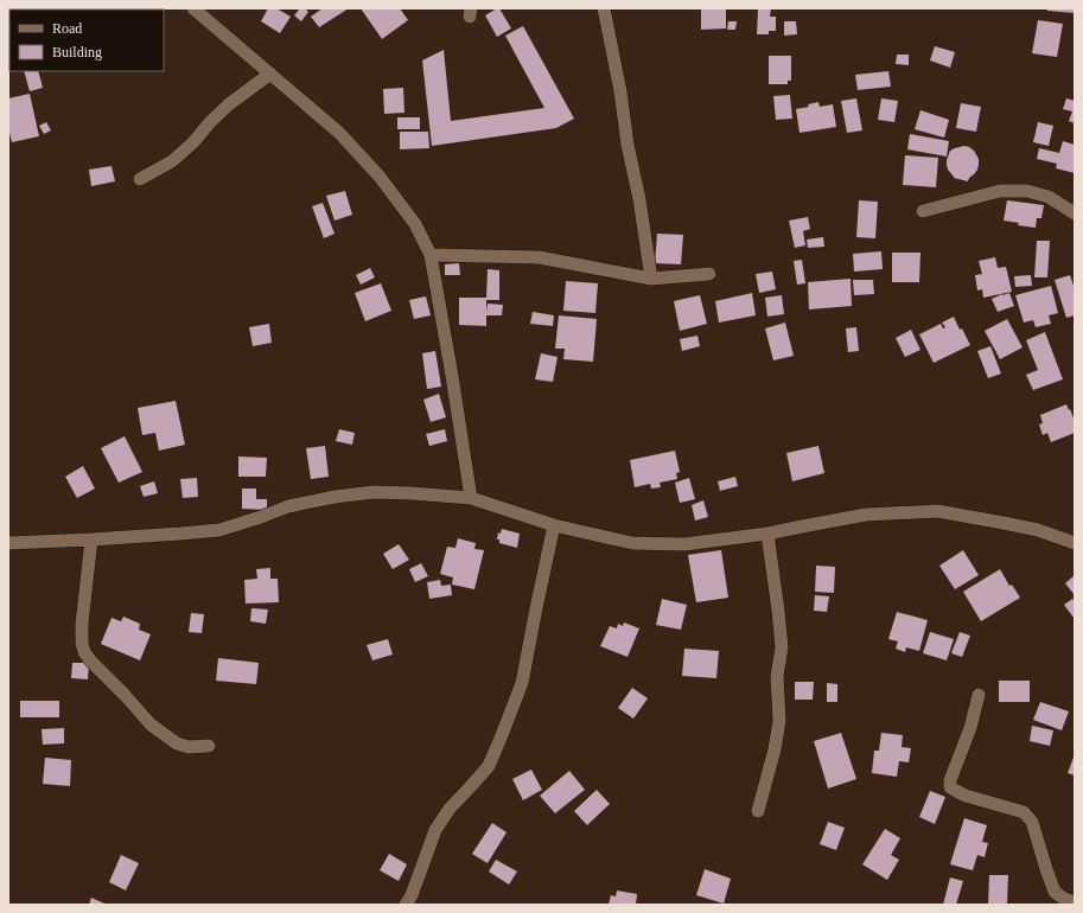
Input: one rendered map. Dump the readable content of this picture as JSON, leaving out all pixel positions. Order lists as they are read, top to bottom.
{
  "legend": ["Road", "Building"]
}
